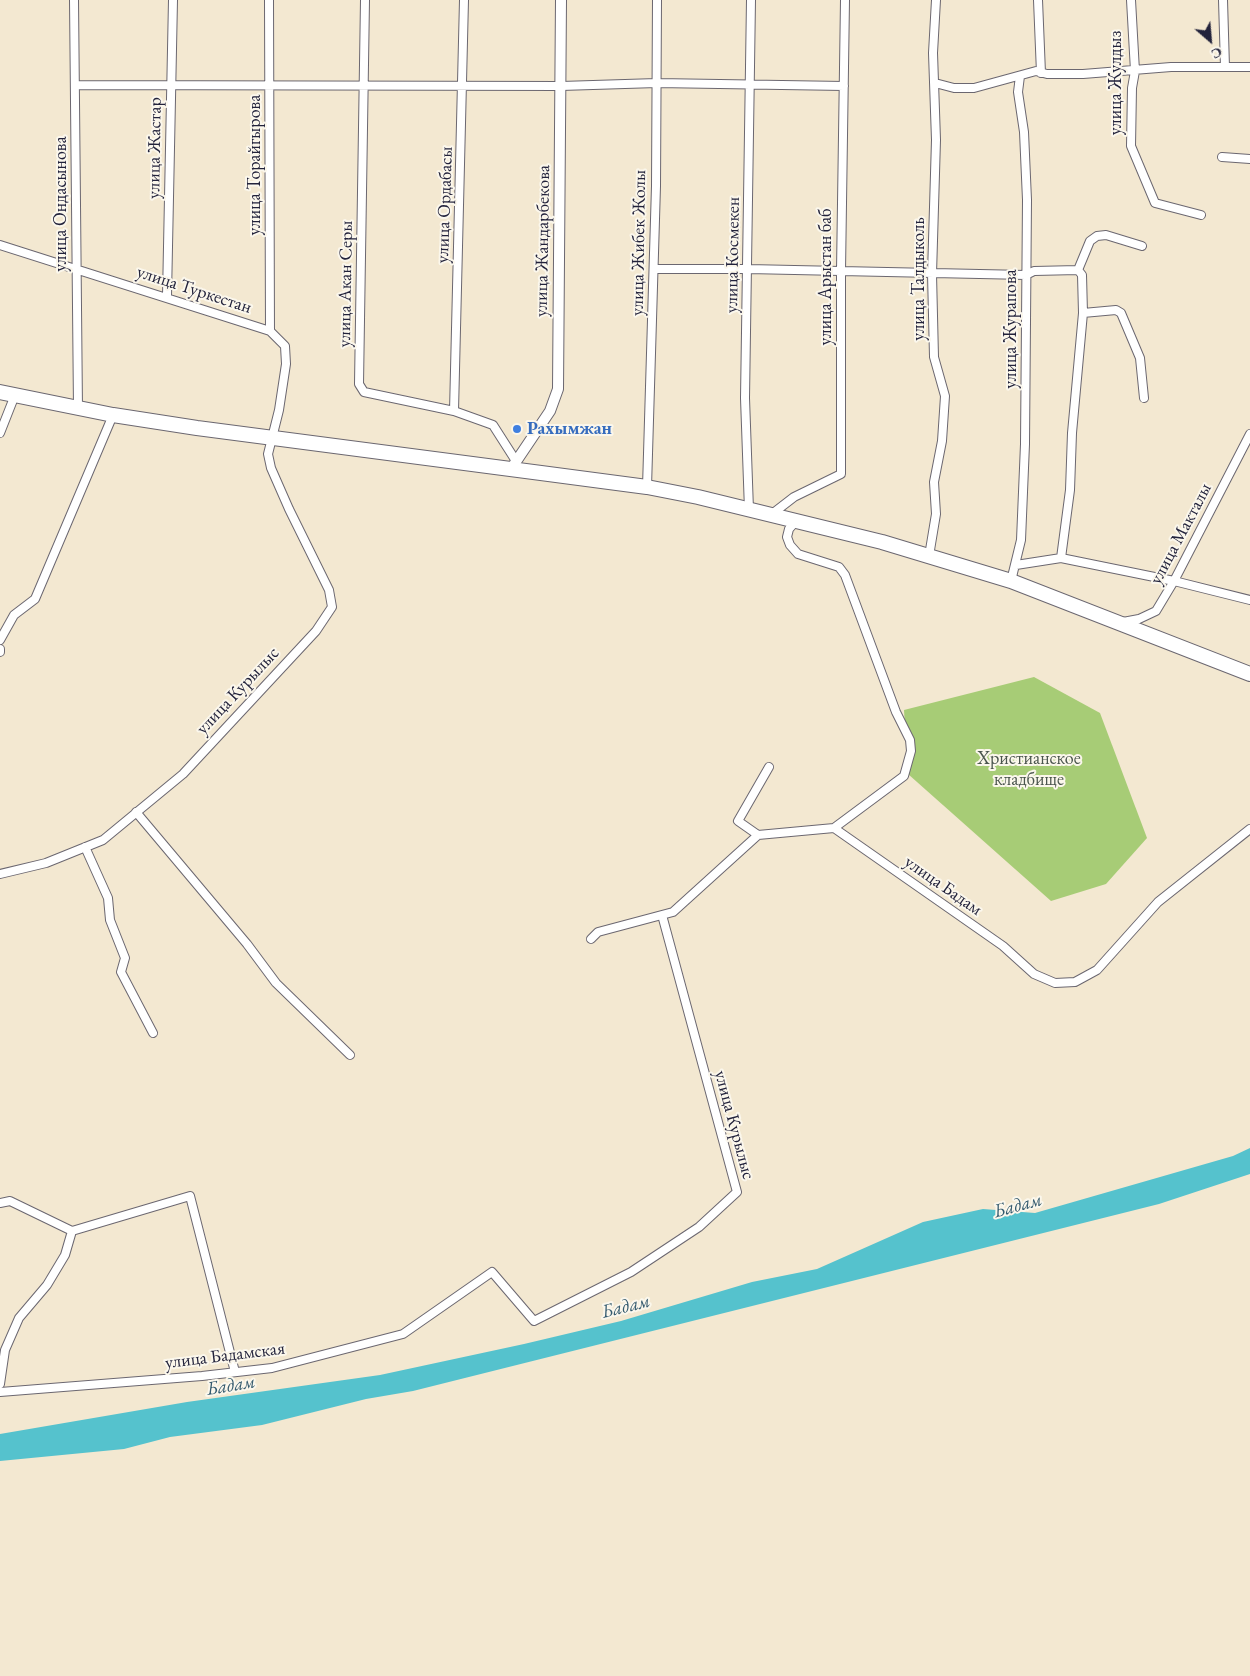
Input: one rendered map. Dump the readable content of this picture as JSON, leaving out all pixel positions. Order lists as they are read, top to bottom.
{
  "streets": {
    "street": [
      "улица Жулдыз",
      "улица Жастар",
      "улица Торайгырова",
      "улица Ондасынова",
      "улица Ордабасы",
      "улица Жандарбекова",
      "улица Жибек Жолы",
      "улица Космекен",
      "улица Арыстан баб",
      "улица Талдыколь",
      "улица Акан Серы",
      "улица Туркестан",
      "улица Журапова",
      "улица Макталы",
      "улица Курылыс",
      "улица Бадам",
      "улица Бадамская"
    ]
  },
  "crossings": [
    ["улица Жастар", "улица Туркестан"],
    ["улица Торайгырова", "улица Туркестан"],
    ["улица Ондасынова", "улица Туркестан"],
    ["улица Ордабасы", "улица Акан Серы"],
    ["улица Жандарбекова", "улица Акан Серы"],
    ["улица Туркестан", "улица Курылыс"],
    ["улица Курылыс", "улица Бадамская"]
  ],
  "water": ["Бадам"],
  "parks": ["Христианское кладбище"],
  "places": ["Рахымжан"],
  "north": "bottom right"
}
